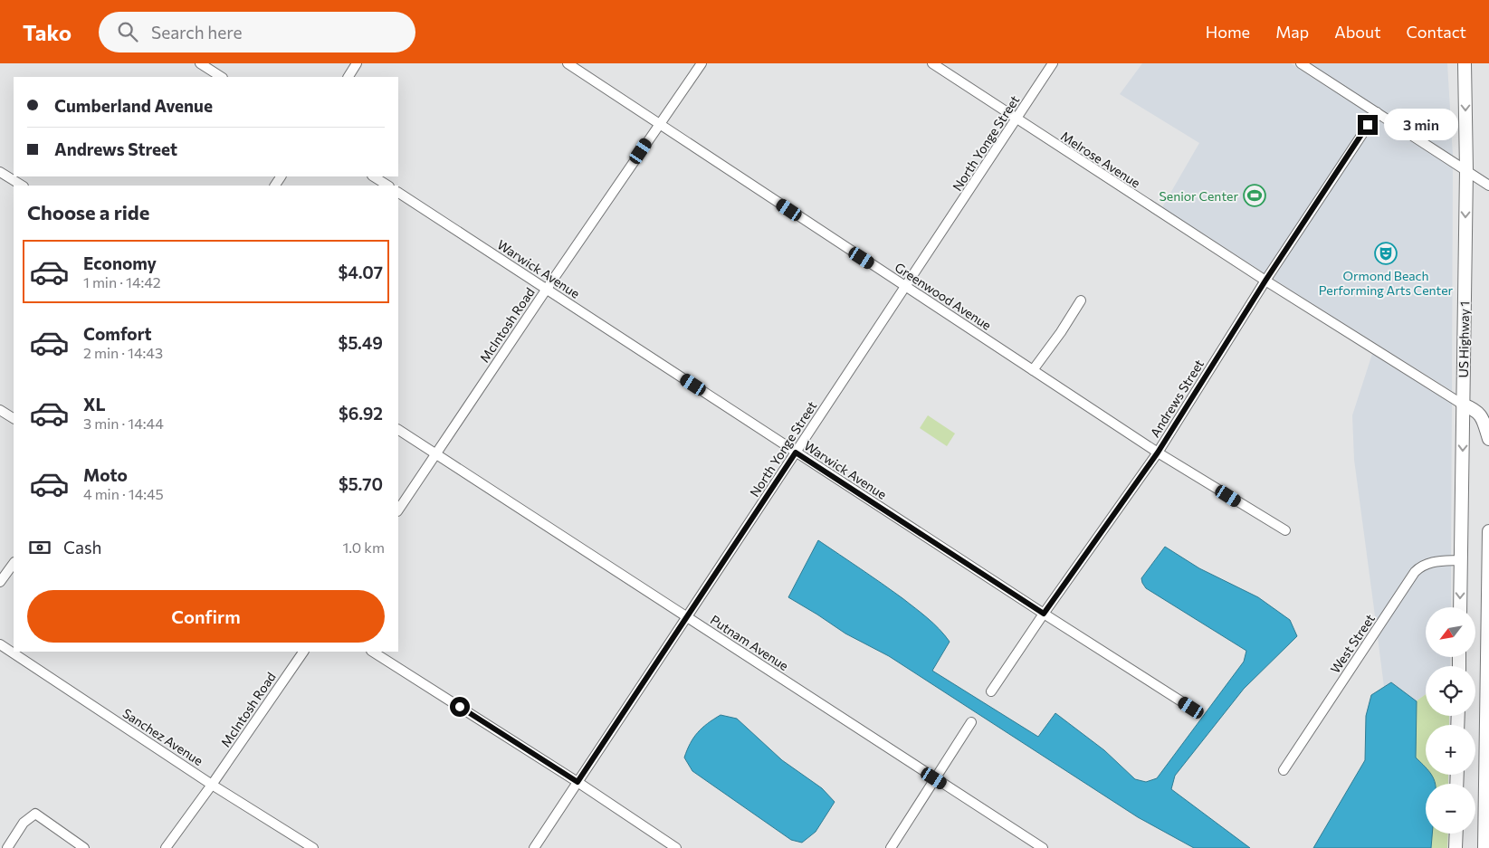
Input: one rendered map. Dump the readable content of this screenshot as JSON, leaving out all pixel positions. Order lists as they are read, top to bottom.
{
  "streets": {
    "main road": ["US Highway 1"],
    "street": [
      "North Yonge Street",
      "Melrose Avenue",
      "Warwick Avenue",
      "Greenwood Avenue",
      "McIntosh Road",
      "Andrews Street",
      "Putnam Avenue",
      "West Street",
      "Sanchez Avenue"
    ]
  },
  "crossings": [
    ["North Yonge Street", "Melrose Avenue"],
    ["North Yonge Street", "Warwick Avenue"],
    ["North Yonge Street", "Greenwood Avenue"],
    ["North Yonge Street", "Putnam Avenue"],
    ["Melrose Avenue", "US Highway 1"],
    ["Melrose Avenue", "Andrews Street"],
    ["Warwick Avenue", "McIntosh Road"],
    ["Warwick Avenue", "Andrews Street"],
    ["Greenwood Avenue", "McIntosh Road"],
    ["Greenwood Avenue", "Andrews Street"],
    ["McIntosh Road", "Putnam Avenue"],
    ["McIntosh Road", "Sanchez Avenue"],
    ["US Highway 1", "West Street"]
  ],
  "one_way": ["US Highway 1"],
  "places": {
    "sports": ["Senior Center"],
    "theatre": ["Ormond Beach Performing Arts Center"]
  },
  "north": "bottom left",
  "page": {
    "header": "Tako",
    "search": "Search here",
    "nav": [
      "Home",
      "Map",
      "About",
      "Contact"
    ],
    "banner": ["Cumberland Avenue", "Andrews Street"],
    "bubble": "3 min",
    "heading": "Choose a ride",
    "list": [
      {
        "name": "Economy",
        "note": "1 min · 14:42",
        "value": "$4.07"
      },
      {
        "name": "Comfort",
        "note": "2 min · 14:43",
        "value": "$5.49"
      },
      {
        "name": "XL",
        "note": "3 min · 14:44",
        "value": "$6.92"
      },
      {
        "name": "Moto",
        "note": "4 min · 14:45",
        "value": "$5.70"
      }
    ],
    "pay": ["Cash", "1.0 km"],
    "buttons": "Confirm",
    "map_buttons": ["+", "−"]
  }
}
